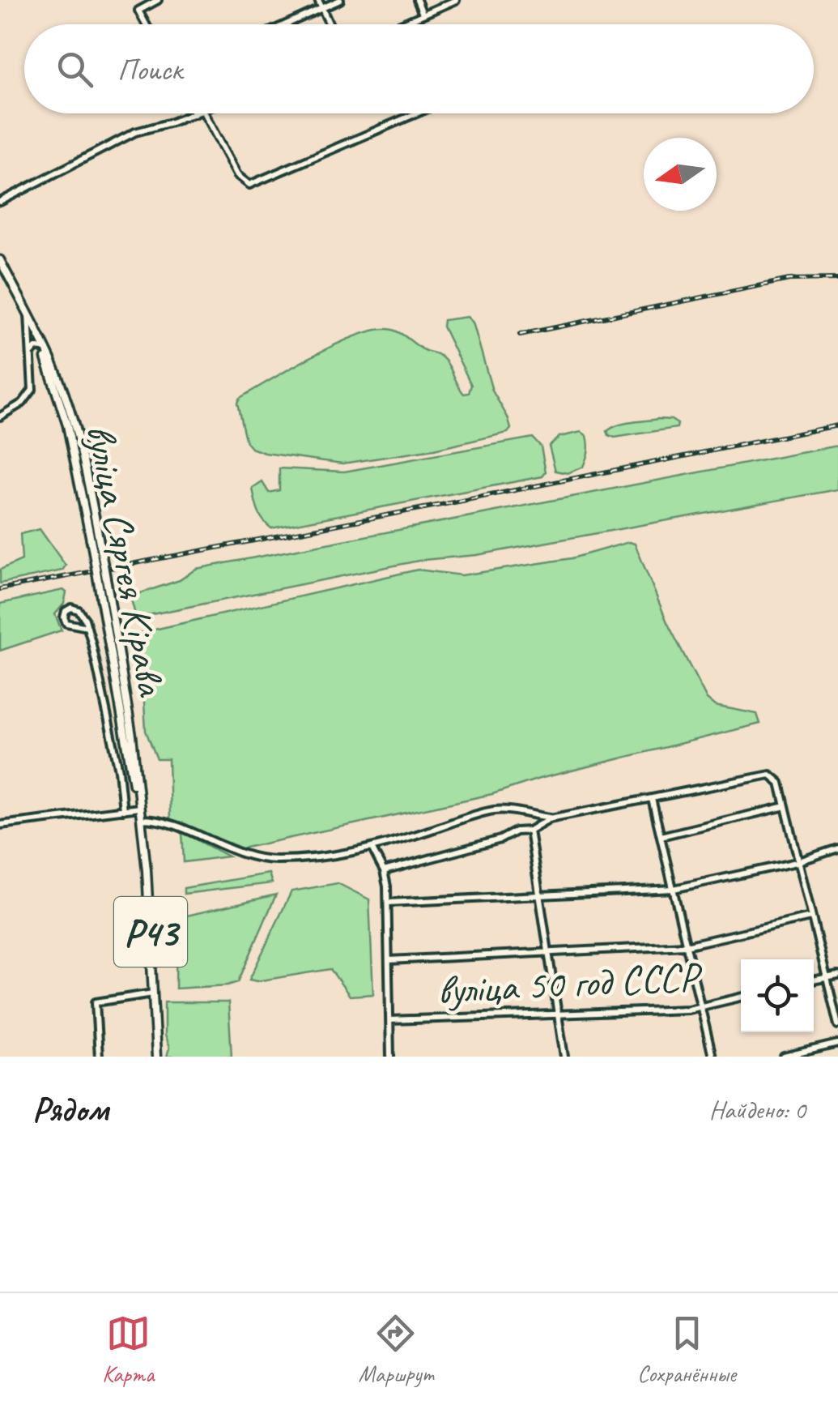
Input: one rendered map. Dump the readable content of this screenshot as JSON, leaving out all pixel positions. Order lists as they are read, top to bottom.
{
  "streets": {
    "main road": ["вуліца Сяргея Кірава", "Р43"],
    "street": ["вуліца 50 год СССР"]
  },
  "north": "left",
  "page": {
    "search": "Поиск",
    "heading": ["Рядом", "Найдено: 0"],
    "nav": ["Карта", "Маршрут", "Сохранённые"]
  }
}
